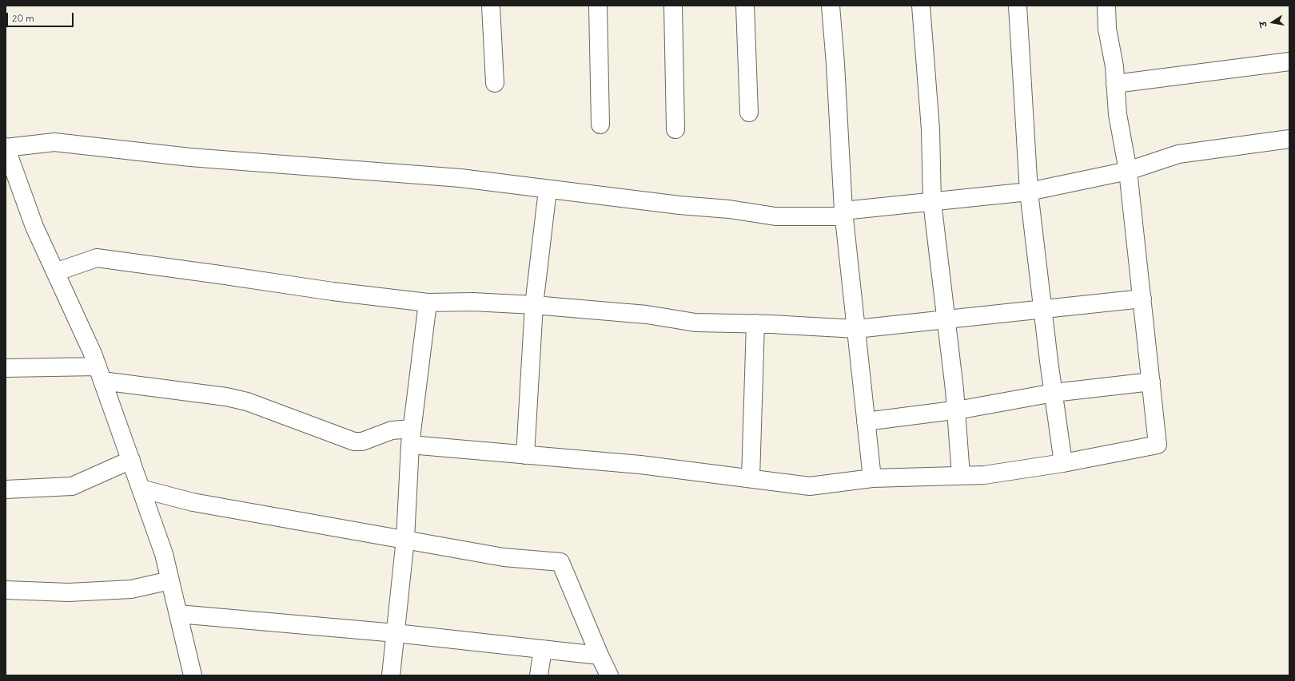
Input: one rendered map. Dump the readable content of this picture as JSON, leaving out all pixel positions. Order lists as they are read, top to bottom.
{
  "scale_bar": "20 m",
  "north": "left"
}
